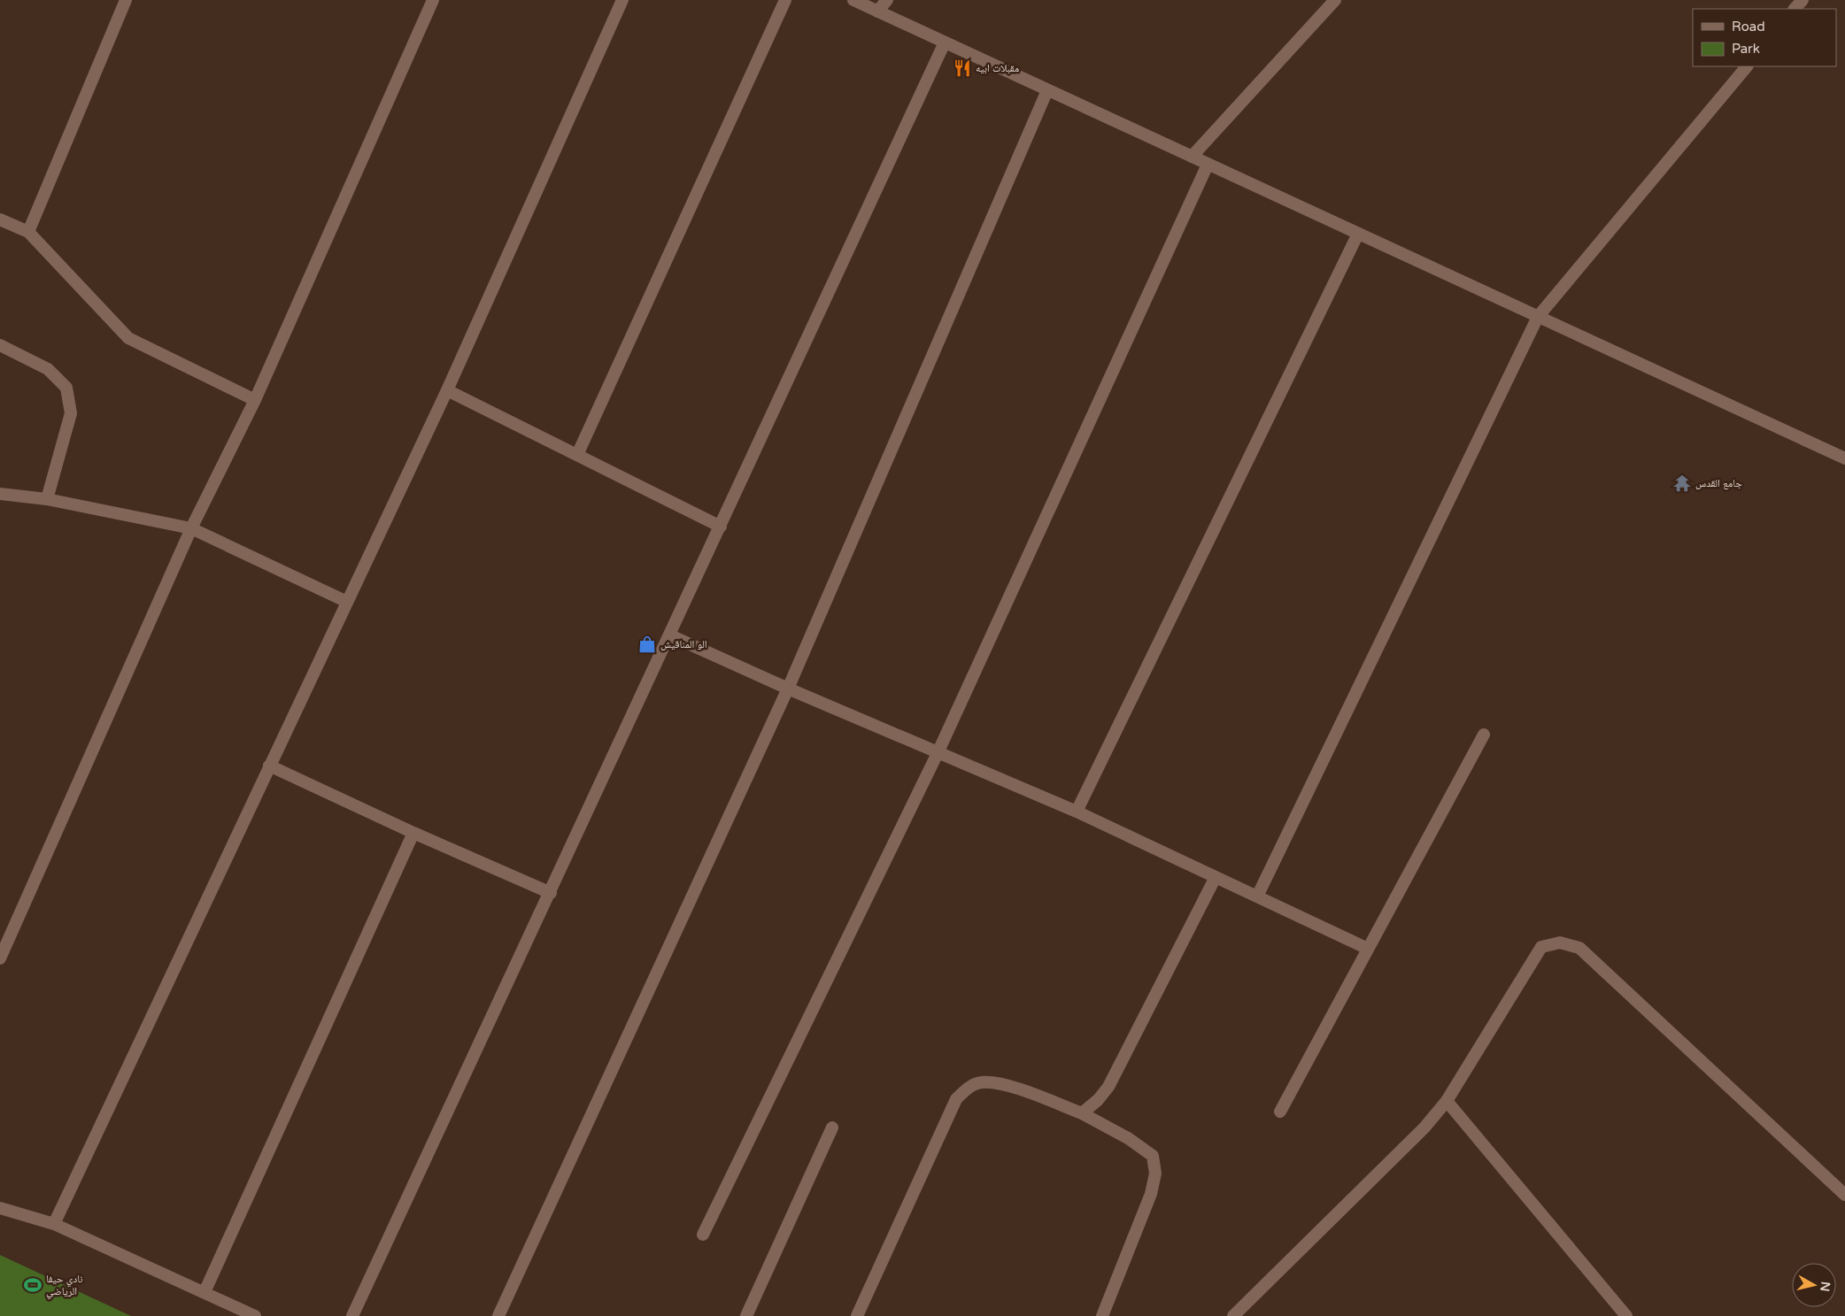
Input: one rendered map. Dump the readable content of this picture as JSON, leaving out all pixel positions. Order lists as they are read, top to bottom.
{
  "places": {
    "restaurant": ["مقبلات ابيه"],
    "temple": ["جامع القدس"],
    "shop": ["الو المناقيش"],
    "sports": ["نادي حيفا الرياضي"]
  },
  "legend": ["Road", "Park"],
  "north": "right"
}
